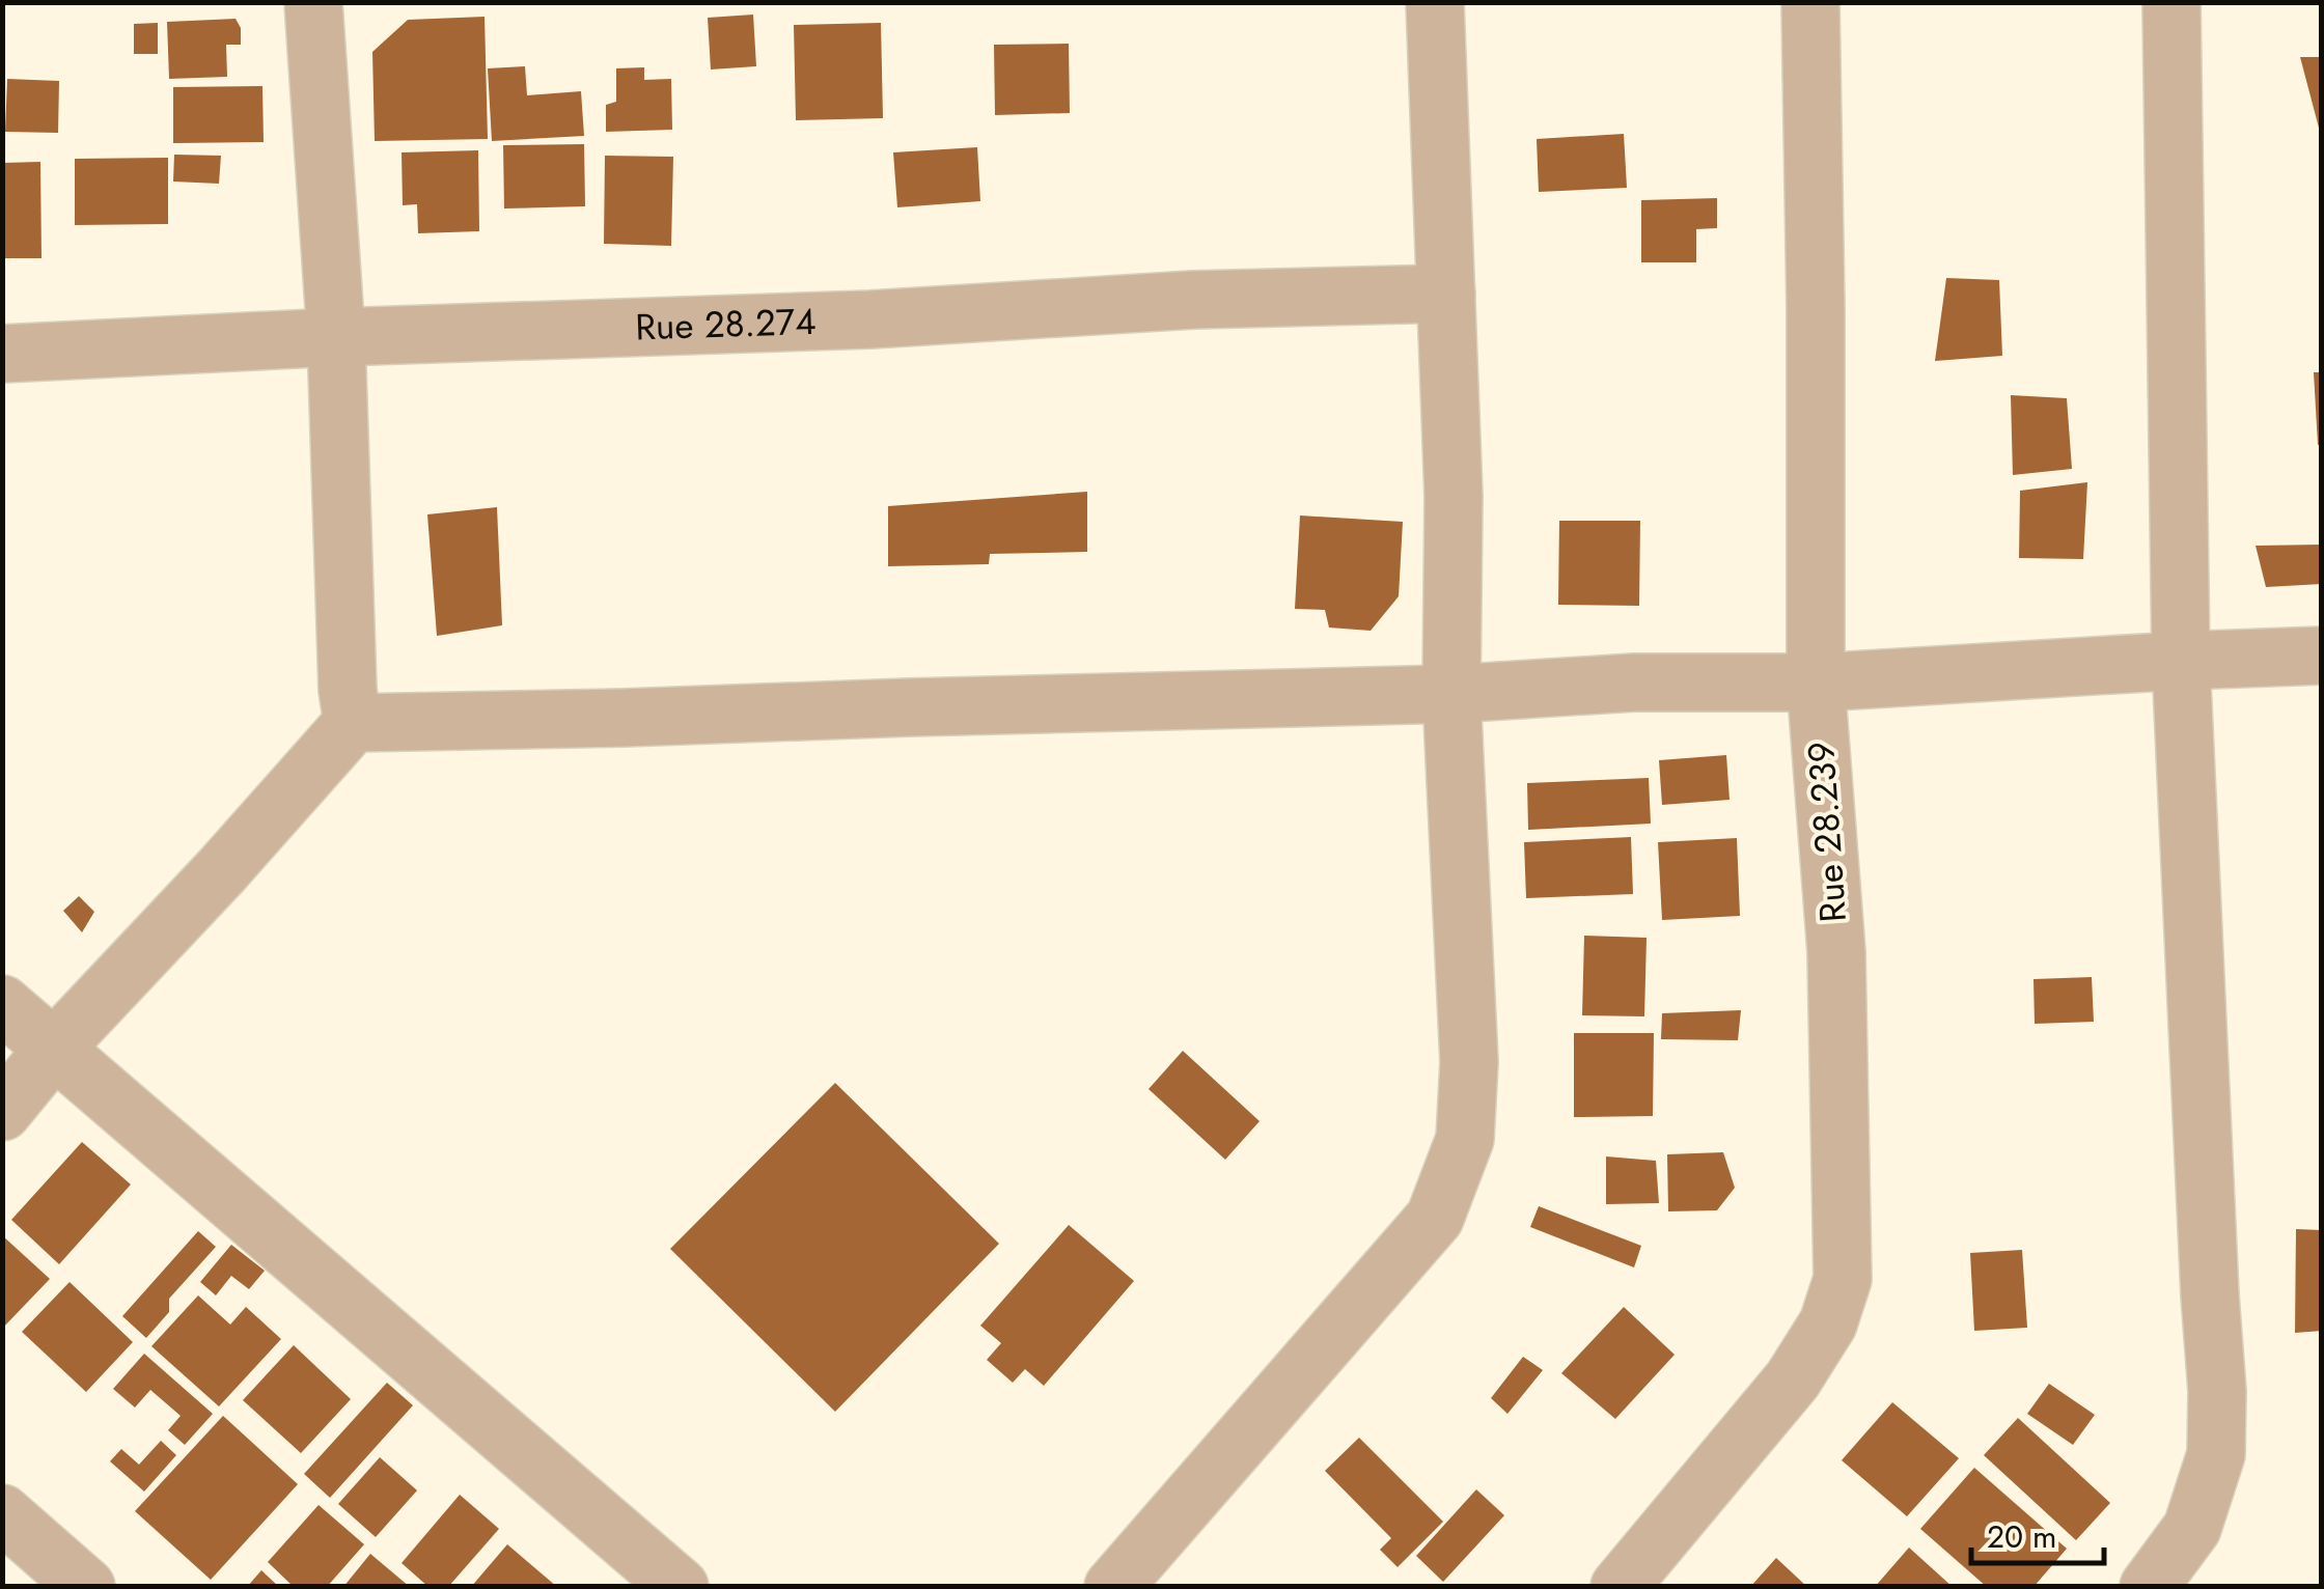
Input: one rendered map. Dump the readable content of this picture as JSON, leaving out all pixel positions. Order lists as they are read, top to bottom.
{
  "streets": {
    "street": ["Rue 28.274", "Rue 28.239"]
  },
  "scale_bar": "20 m"
}
